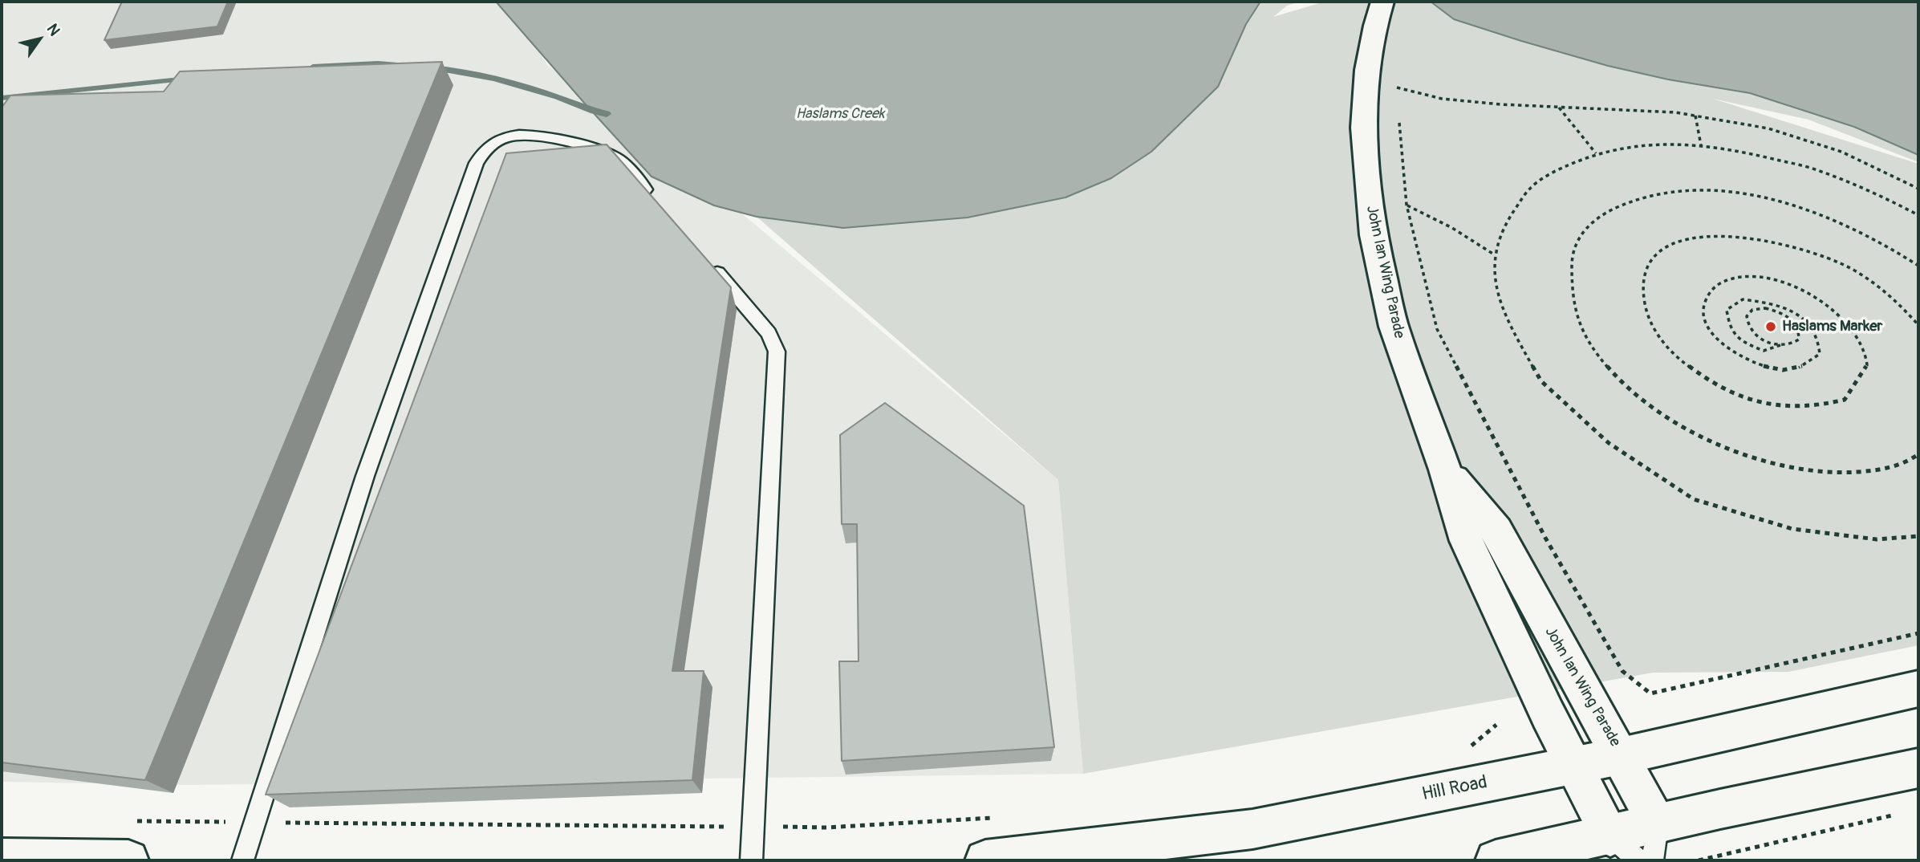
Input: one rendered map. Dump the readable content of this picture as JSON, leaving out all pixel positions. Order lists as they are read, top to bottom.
{
  "streets": {
    "street": ["John Ian Wing Parade", "Hill Road"]
  },
  "crossings": [
    ["John Ian Wing Parade", "Hill Road"]
  ],
  "water": ["Haslams Creek"],
  "places": ["Haslams Marker"],
  "north": "top right"
}
